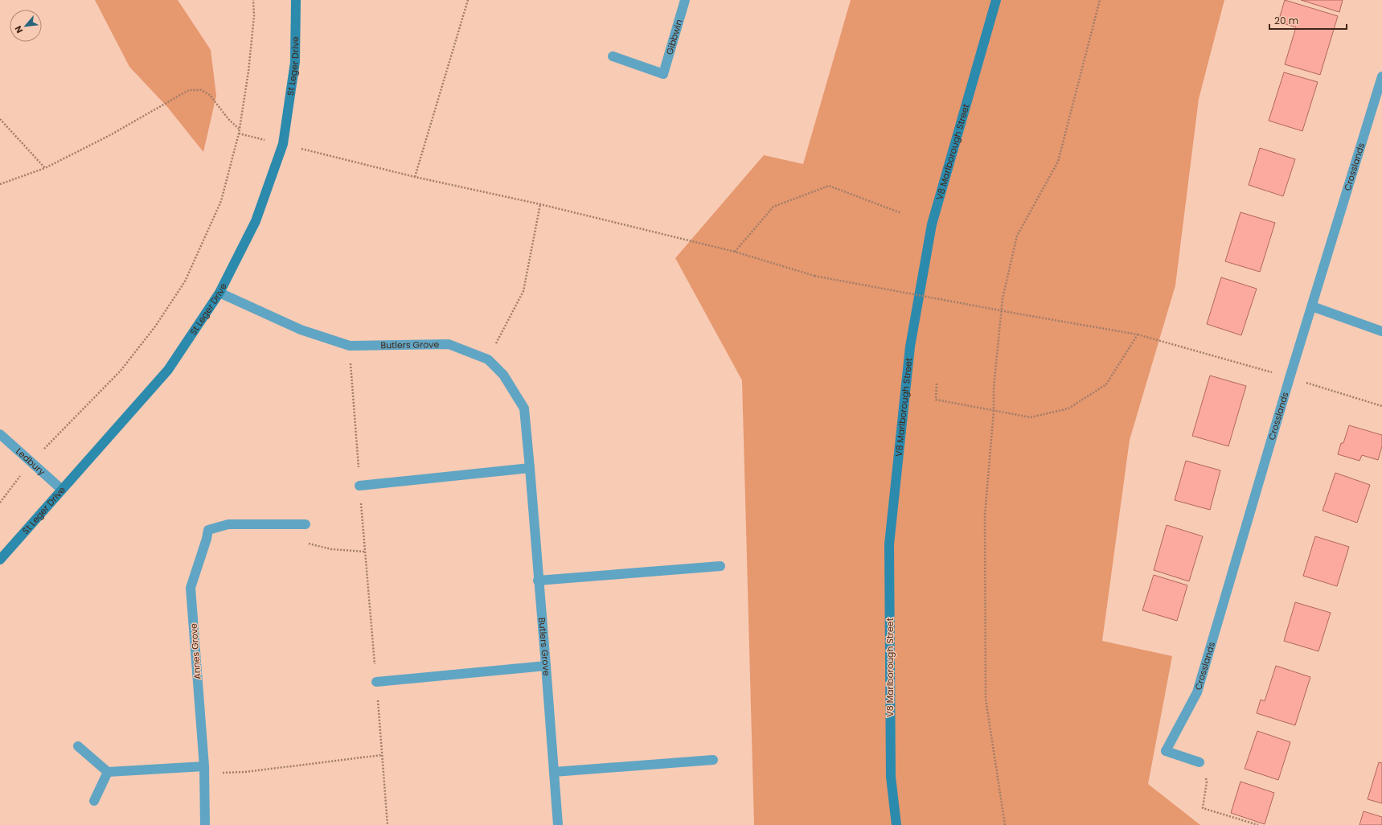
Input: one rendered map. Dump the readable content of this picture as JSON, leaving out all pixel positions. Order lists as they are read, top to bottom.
{
  "streets": {
    "street": [
      "Gibbwin",
      "St Leger Drive",
      "V8 Marlborough Street",
      "Crosslands",
      "Butlers Grove",
      "Ledbury",
      "Annes Grove"
    ]
  },
  "crossings": [
    ["St Leger Drive", "Butlers Grove"],
    ["St Leger Drive", "Ledbury"]
  ],
  "scale_bar": "20 m",
  "north": "bottom left"
}
